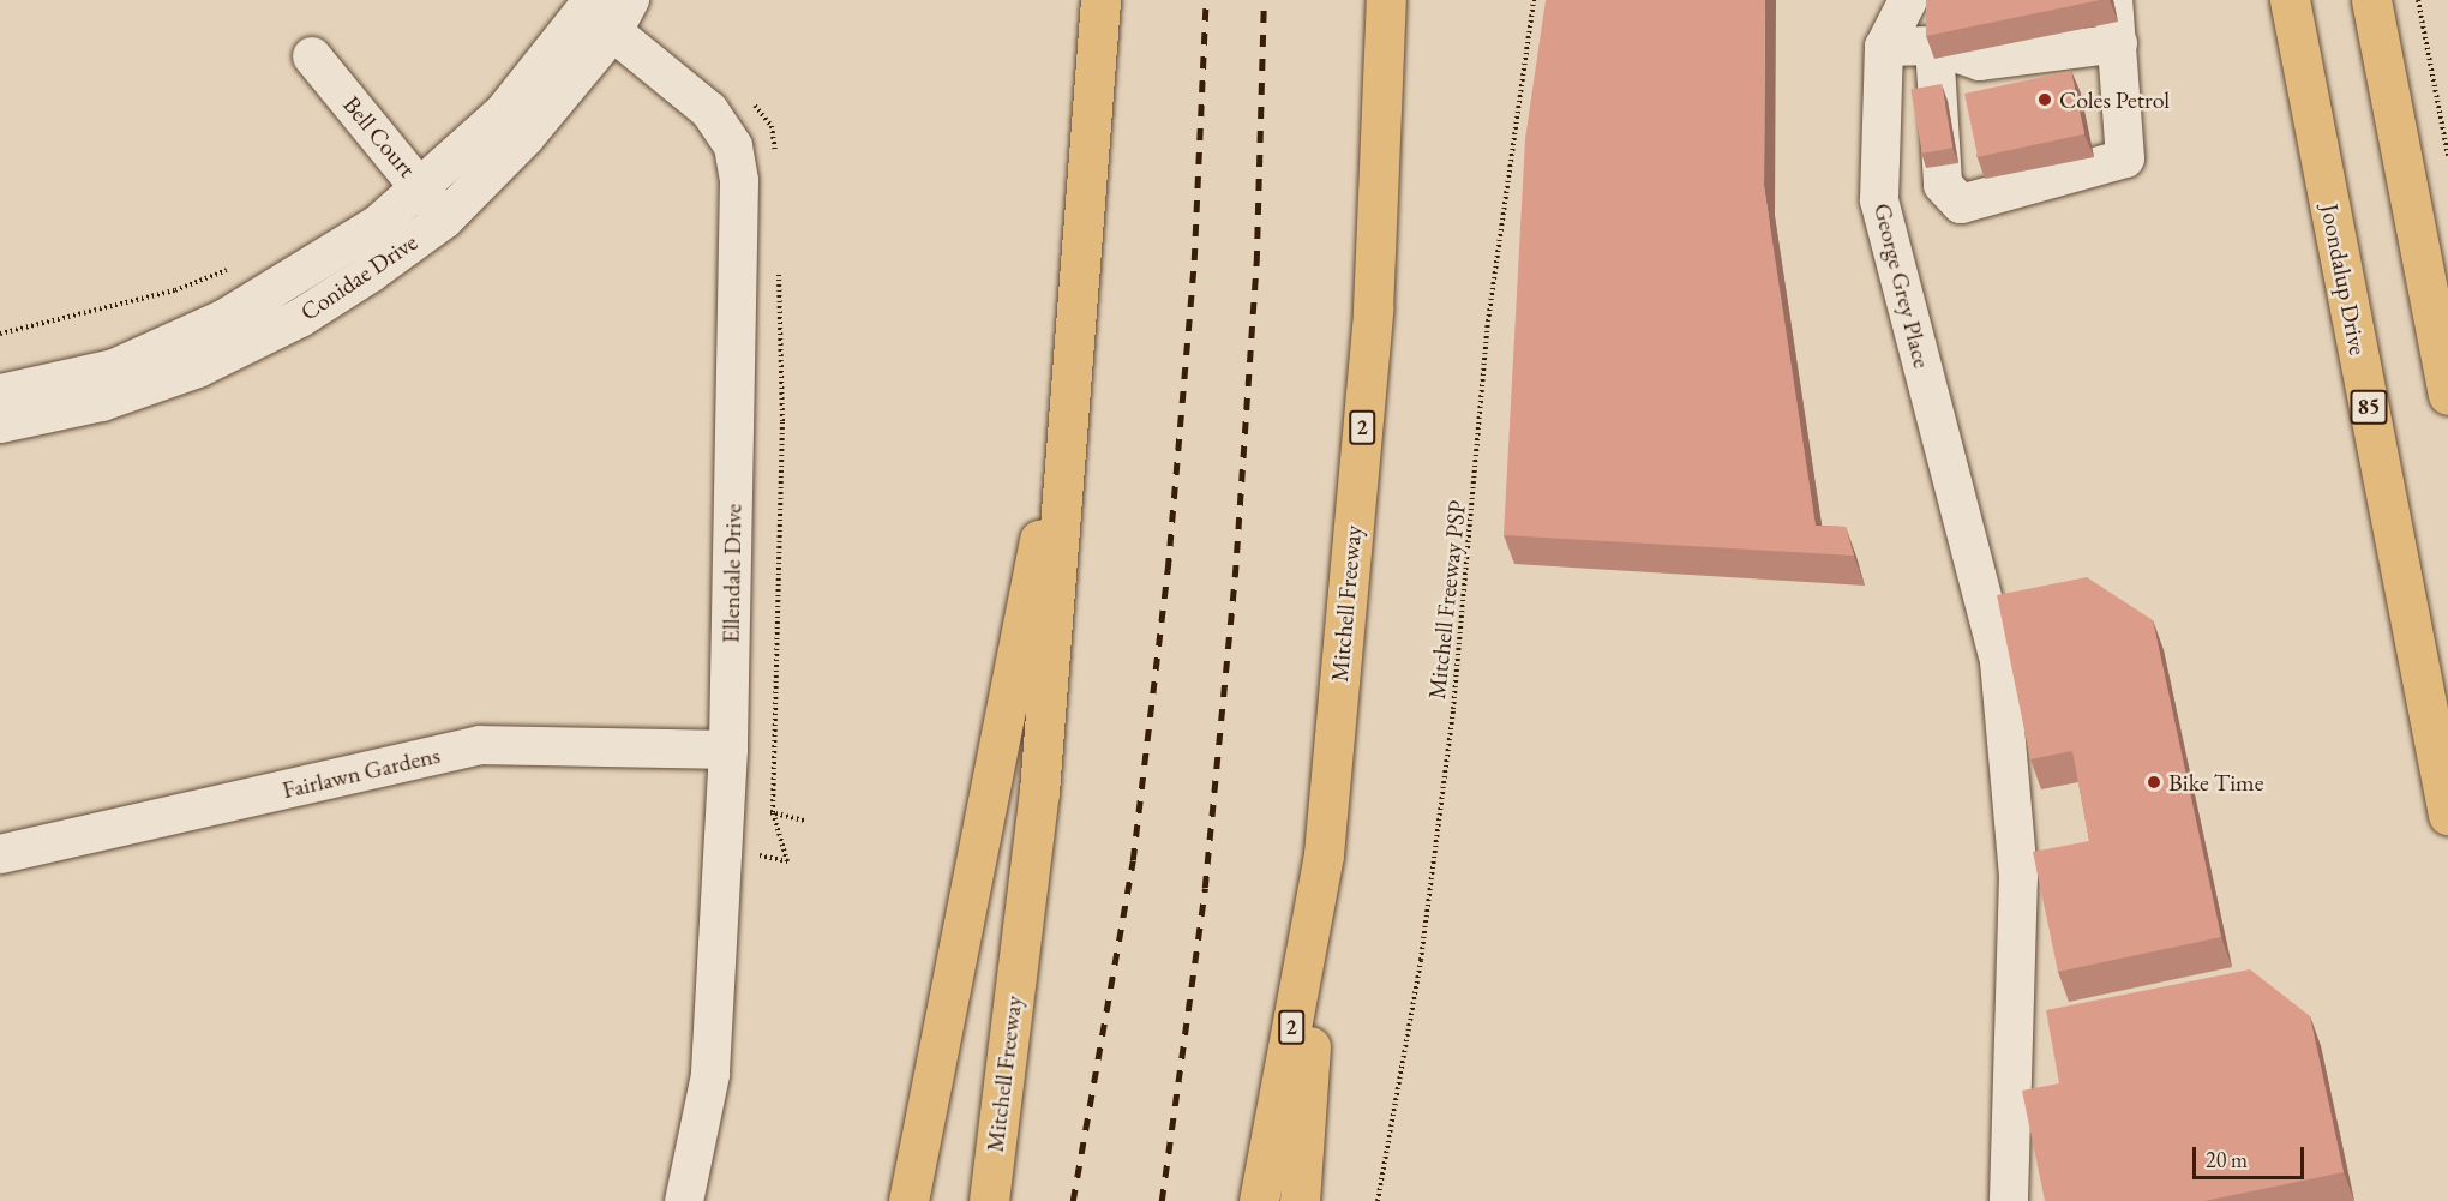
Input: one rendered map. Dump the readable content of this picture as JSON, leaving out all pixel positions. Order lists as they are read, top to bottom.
{
  "streets": {
    "main road": [
      "Joondalup Drive",
      "85",
      "2",
      "Mitchell Freeway"
    ],
    "street": [
      "Bell Court",
      "Conidae Drive",
      "George Grey Place",
      "Ellendale Drive",
      "Fairlawn Gardens"
    ],
    "path": ["Mitchell Freeway PSP"]
  },
  "crossings": [
    ["Bell Court", "Conidae Drive"],
    ["Conidae Drive", "Ellendale Drive"],
    ["Ellendale Drive", "Fairlawn Gardens"]
  ],
  "places": ["Coles Petrol", "Bike Time"],
  "scale_bar": "20 m"
}
